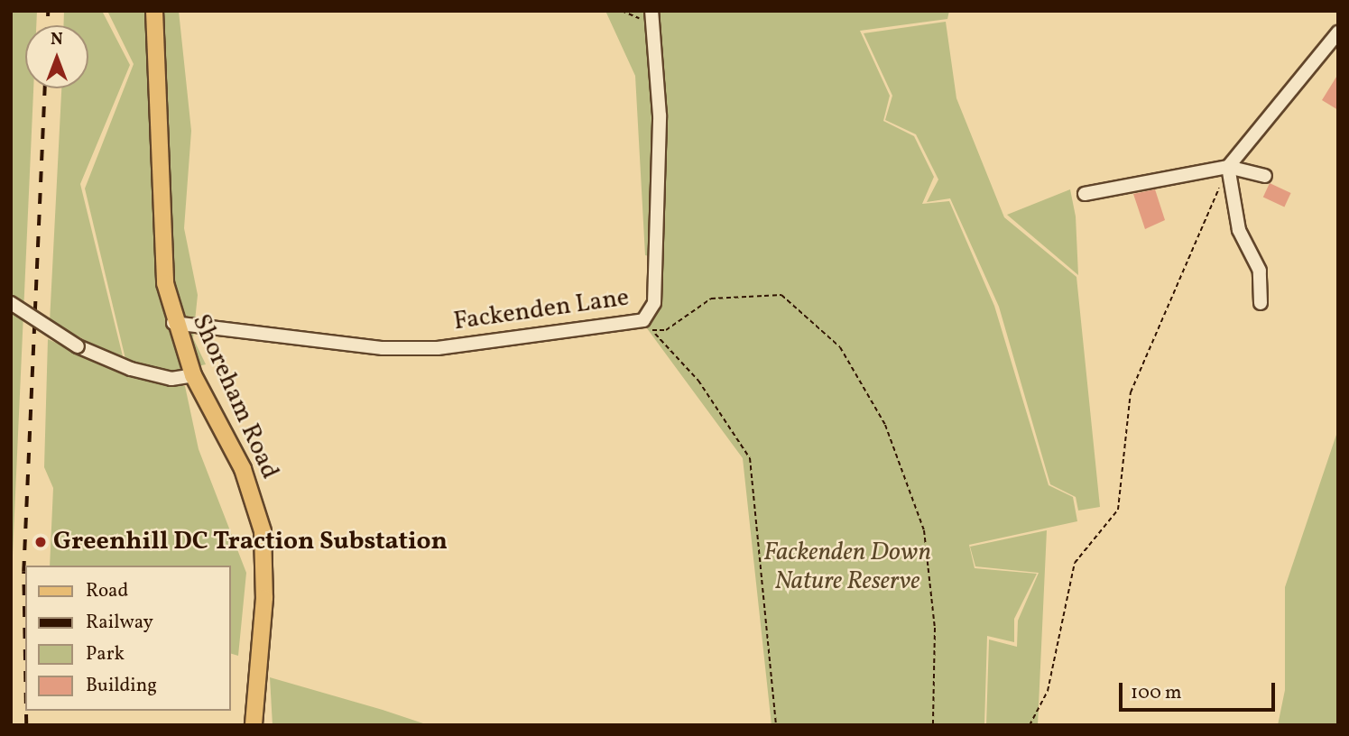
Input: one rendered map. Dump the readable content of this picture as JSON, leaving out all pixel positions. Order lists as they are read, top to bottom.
{
  "streets": {
    "main road": ["Shoreham Road"],
    "street": ["Fackenden Lane"]
  },
  "crossings": [
    ["Fackenden Lane", "Shoreham Road"]
  ],
  "parks": ["Fackenden Down Nature Reserve"],
  "places": ["Greenhill DC Traction Substation"],
  "legend": [
    "Road",
    "Railway",
    "Park",
    "Building"
  ],
  "scale_bar": "100 m",
  "north": "top"
}
